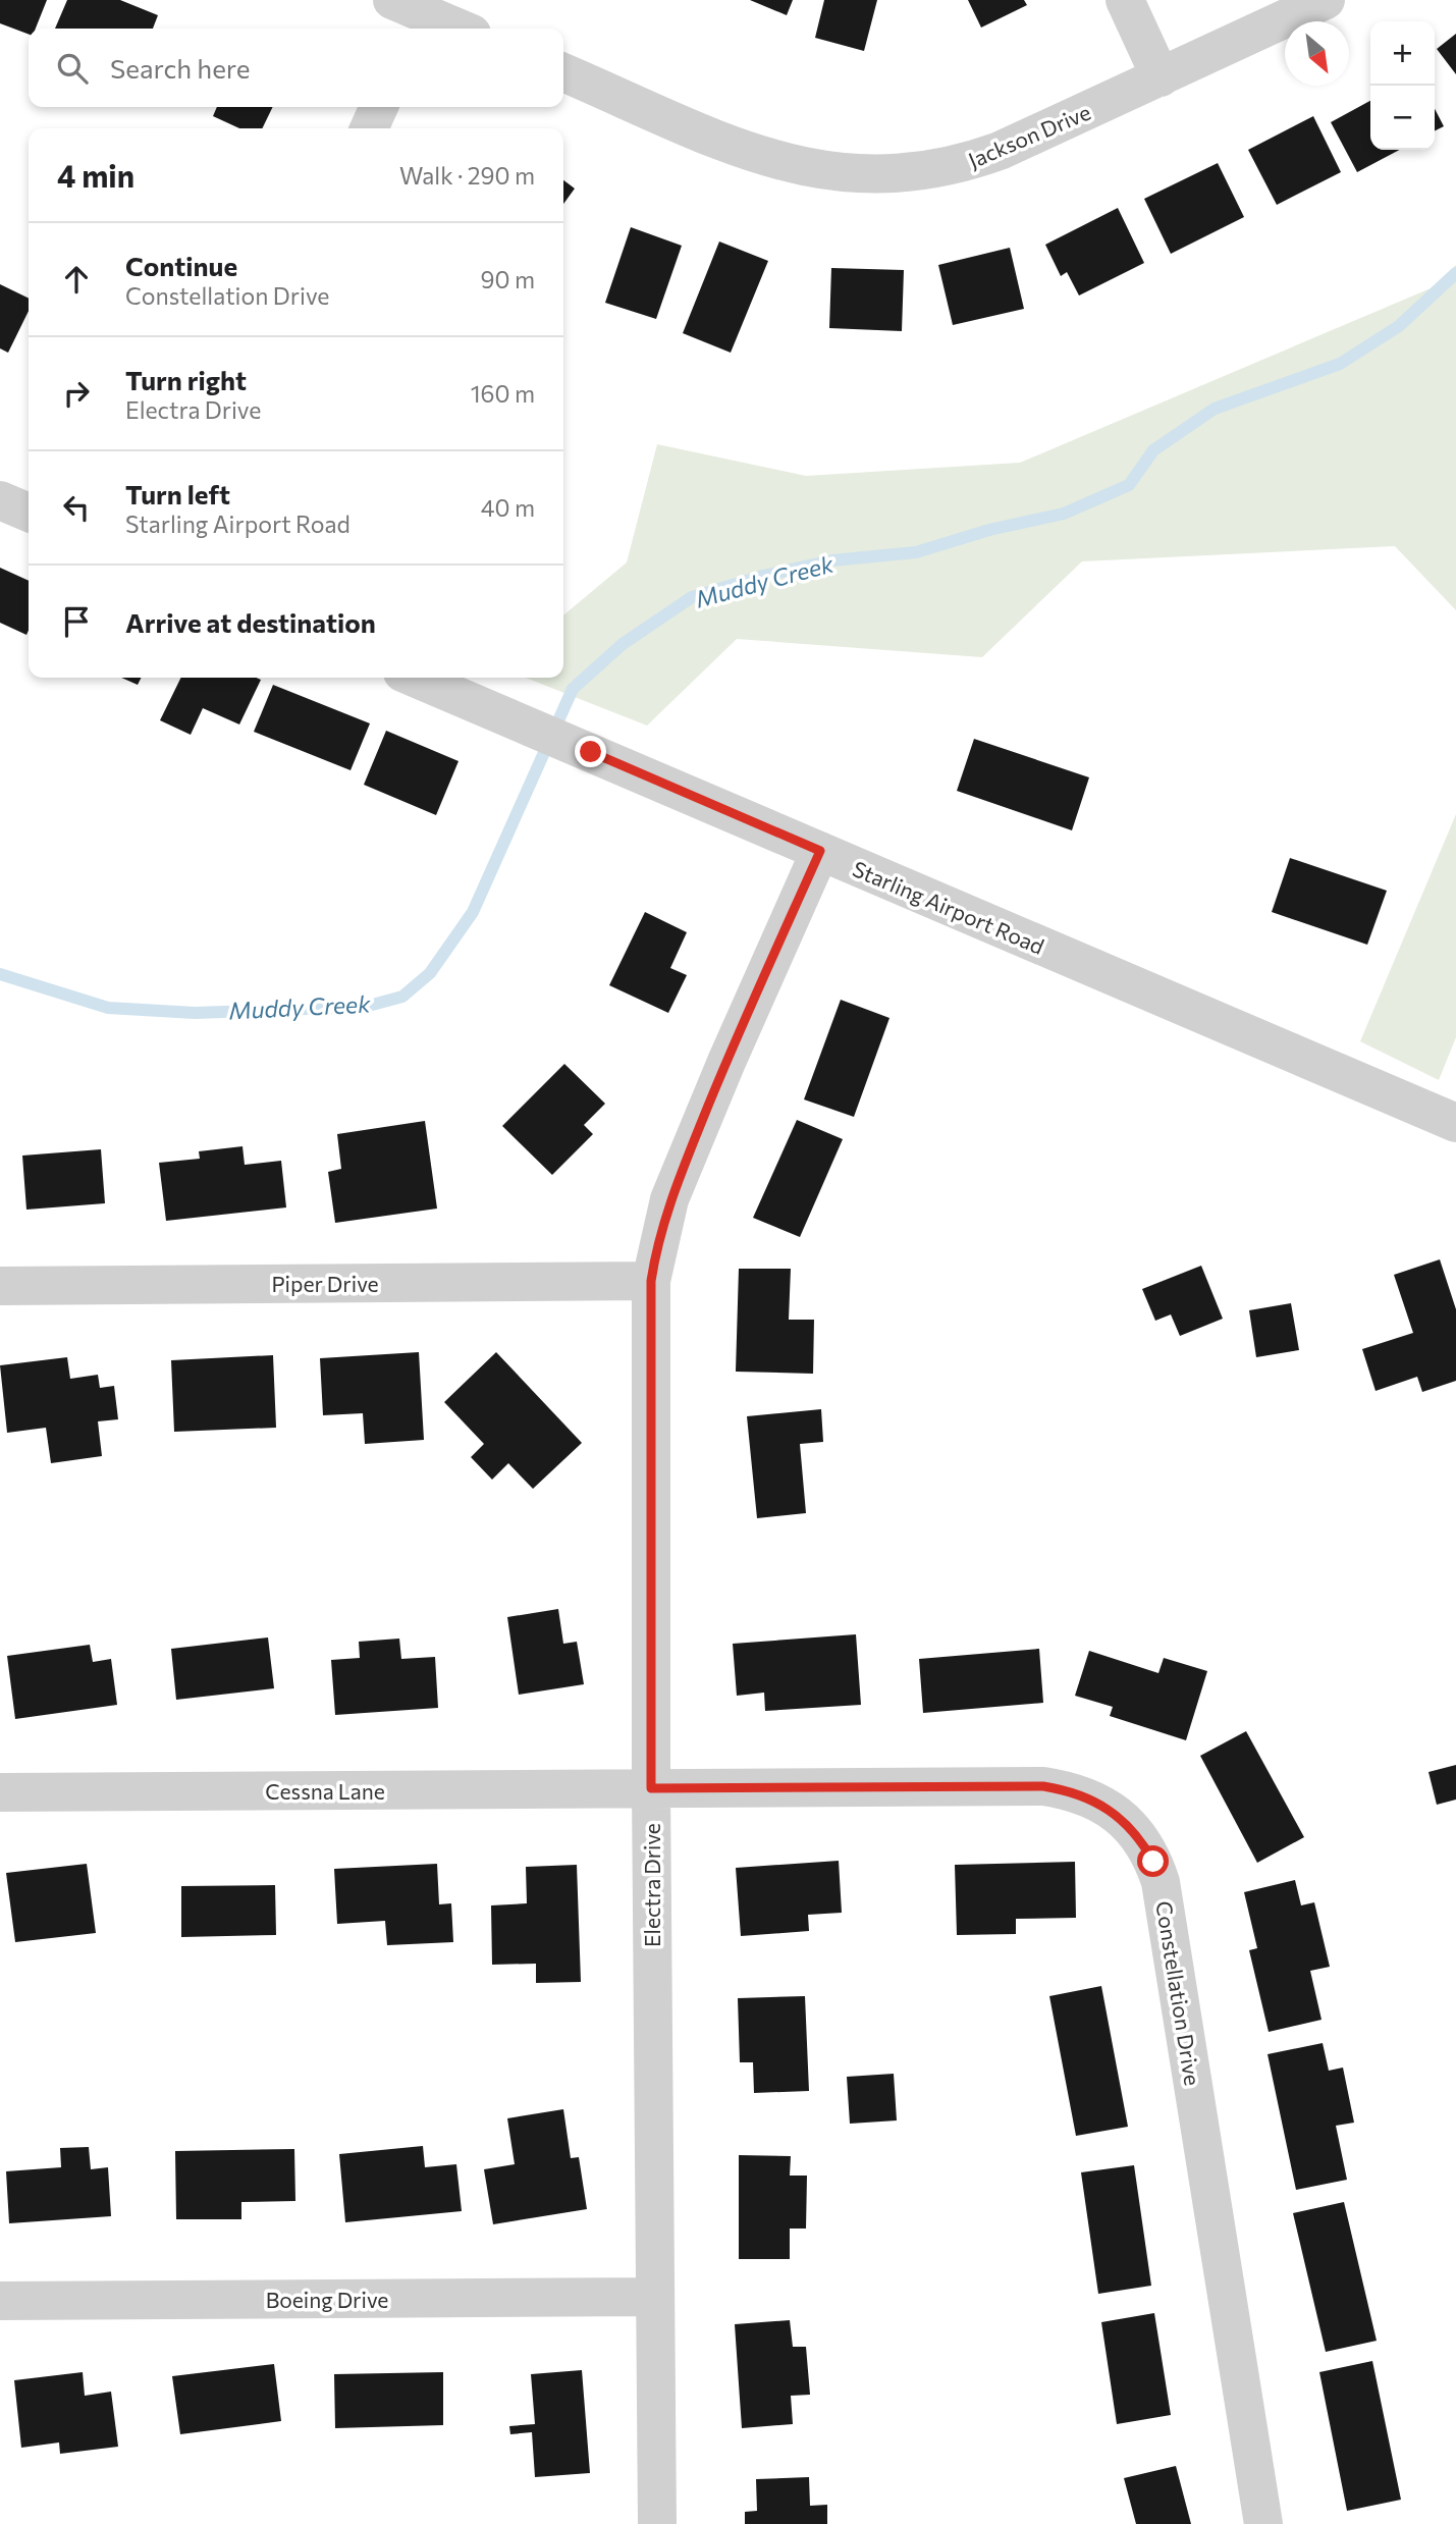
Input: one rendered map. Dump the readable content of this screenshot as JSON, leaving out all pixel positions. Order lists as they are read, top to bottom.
{
  "streets": {
    "street": [
      "Jackson Drive",
      "Starling Airport Road",
      "Piper Drive",
      "Cessna Lane",
      "Electra Drive",
      "Constellation Drive",
      "Boeing Drive"
    ]
  },
  "crossings": [
    ["Starling Airport Road", "Electra Drive"],
    ["Piper Drive", "Electra Drive"],
    ["Cessna Lane", "Electra Drive"],
    ["Cessna Lane", "Constellation Drive"],
    ["Electra Drive", "Constellation Drive"],
    ["Electra Drive", "Boeing Drive"]
  ],
  "water": ["Muddy Creek"],
  "north": "bottom right",
  "page": {
    "map_buttons": ["+", "−"],
    "search": "Search here",
    "heading": ["4 min", "Walk · 290 m"],
    "list": [
      ["Continue", "Constellation Drive", "90 m"],
      ["Turn right", "Electra Drive", "160 m"],
      ["Turn left", "Starling Airport Road", "40 m"],
      "Arrive at destination"
    ]
  }
}
